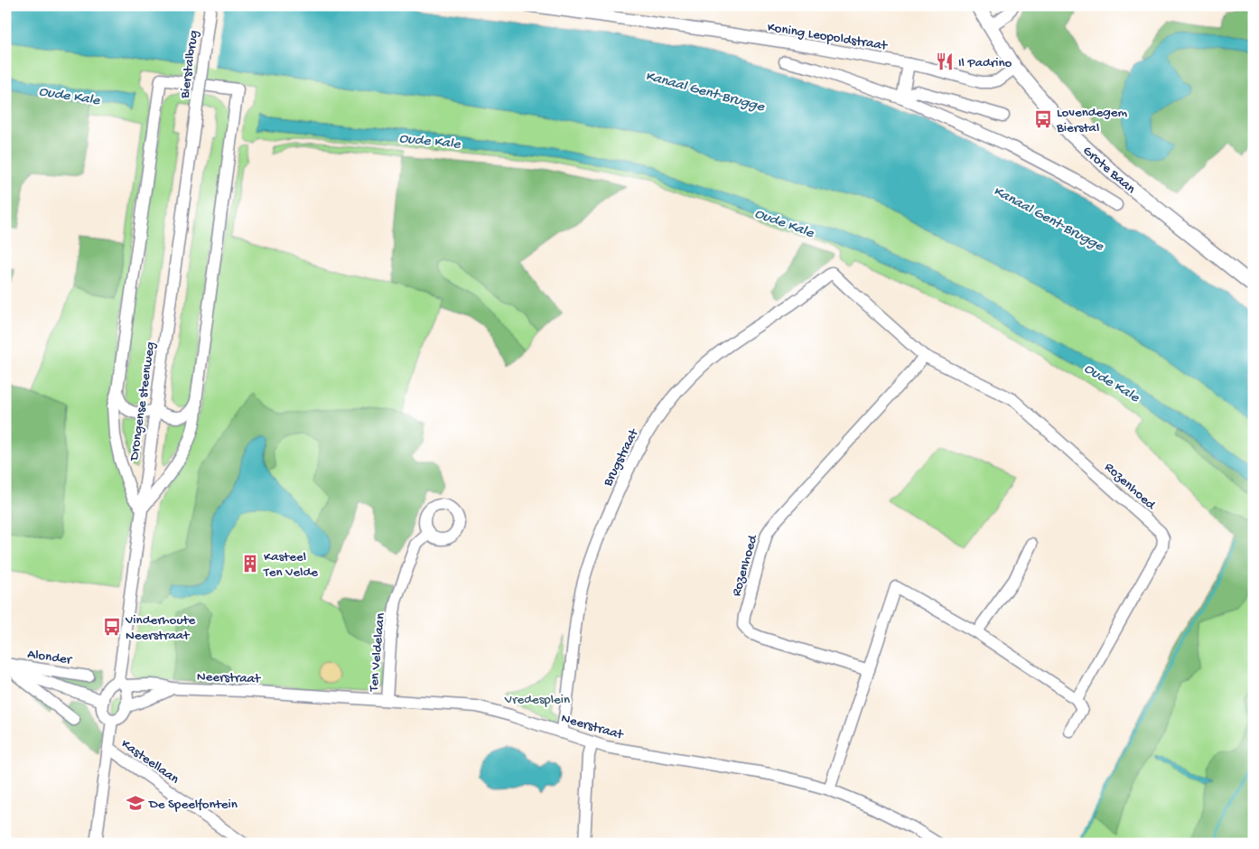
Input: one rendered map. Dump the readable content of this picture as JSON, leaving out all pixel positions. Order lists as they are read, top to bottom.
{
  "streets": {
    "main road": ["Grote Baan"],
    "street": [
      "Koning Leopoldstraat",
      "Bierstalbrug",
      "Drongense steenweg",
      "Brugstraat",
      "Rozenhoed",
      "Ten Veldelaan",
      "Alonder",
      "Neerstraat",
      "Kasteellaan"
    ]
  },
  "crossings": [
    ["Koning Leopoldstraat", "Grote Baan"],
    ["Bierstalbrug", "Drongense steenweg"],
    ["Drongense steenweg", "Neerstraat"],
    ["Brugstraat", "Rozenhoed"],
    ["Brugstraat", "Neerstraat"],
    ["Ten Veldelaan", "Neerstraat"]
  ],
  "water": ["Kanaal Gent-Brugge", "Oude Kale"],
  "parks": ["Vredesplein"],
  "places": {
    "restaurant": ["Il Padrino"],
    "bus stop": ["Lovendegem Bierstal", "Vinderhoute Neerstraat"],
    "building": ["Kasteel Ten Velde"],
    "school or university": ["De Speelfontein"]
  }
}
